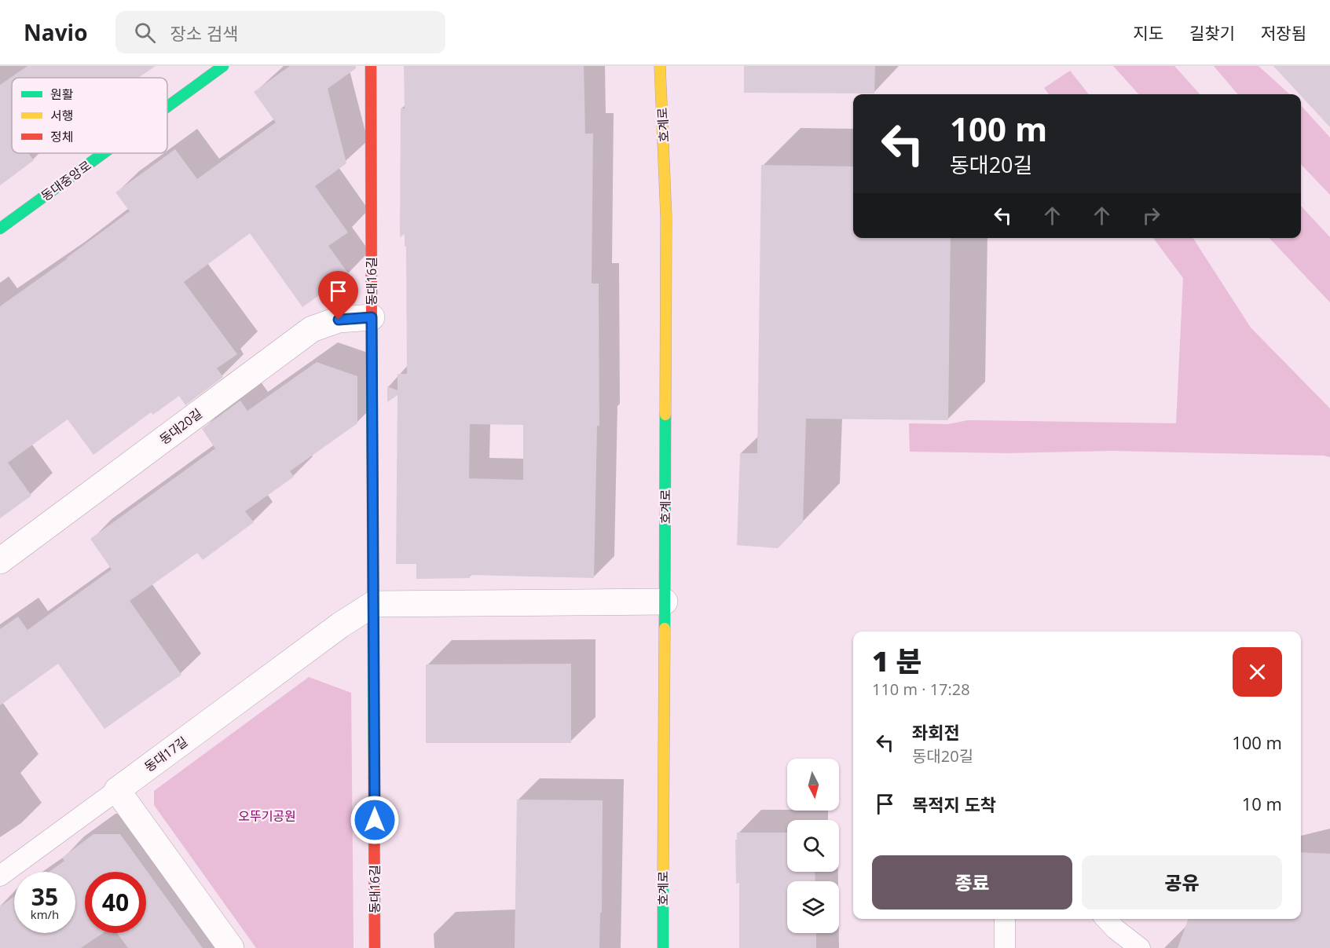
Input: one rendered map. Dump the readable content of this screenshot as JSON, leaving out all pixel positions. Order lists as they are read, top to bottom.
{
  "streets": {
    "street": [
      "호계로",
      "동대중앙로",
      "동대16길",
      "동대20길",
      "동대17길"
    ]
  },
  "crossings": [
    ["동대16길", "동대20길"],
    ["동대16길", "동대17길"]
  ],
  "parks": ["오뚜기공원"],
  "legend": ["원활", "서행", "정체"],
  "north": "bottom",
  "page": {
    "header": "Navio",
    "search": "장소 검색",
    "nav": ["지도", "길찾기", "저장됨"],
    "turn": ["100 m", "동대20길"],
    "heading": ["1 분", "110 m · 17:28"],
    "list": [
      {
        "name": "좌회전",
        "note": "동대20길",
        "value": "100 m"
      },
      {
        "name": "목적지 도착",
        "value": "10 m"
      }
    ],
    "buttons": ["종료", "공유"],
    "speed": "35 km/h",
    "limit": "40"
  }
}
